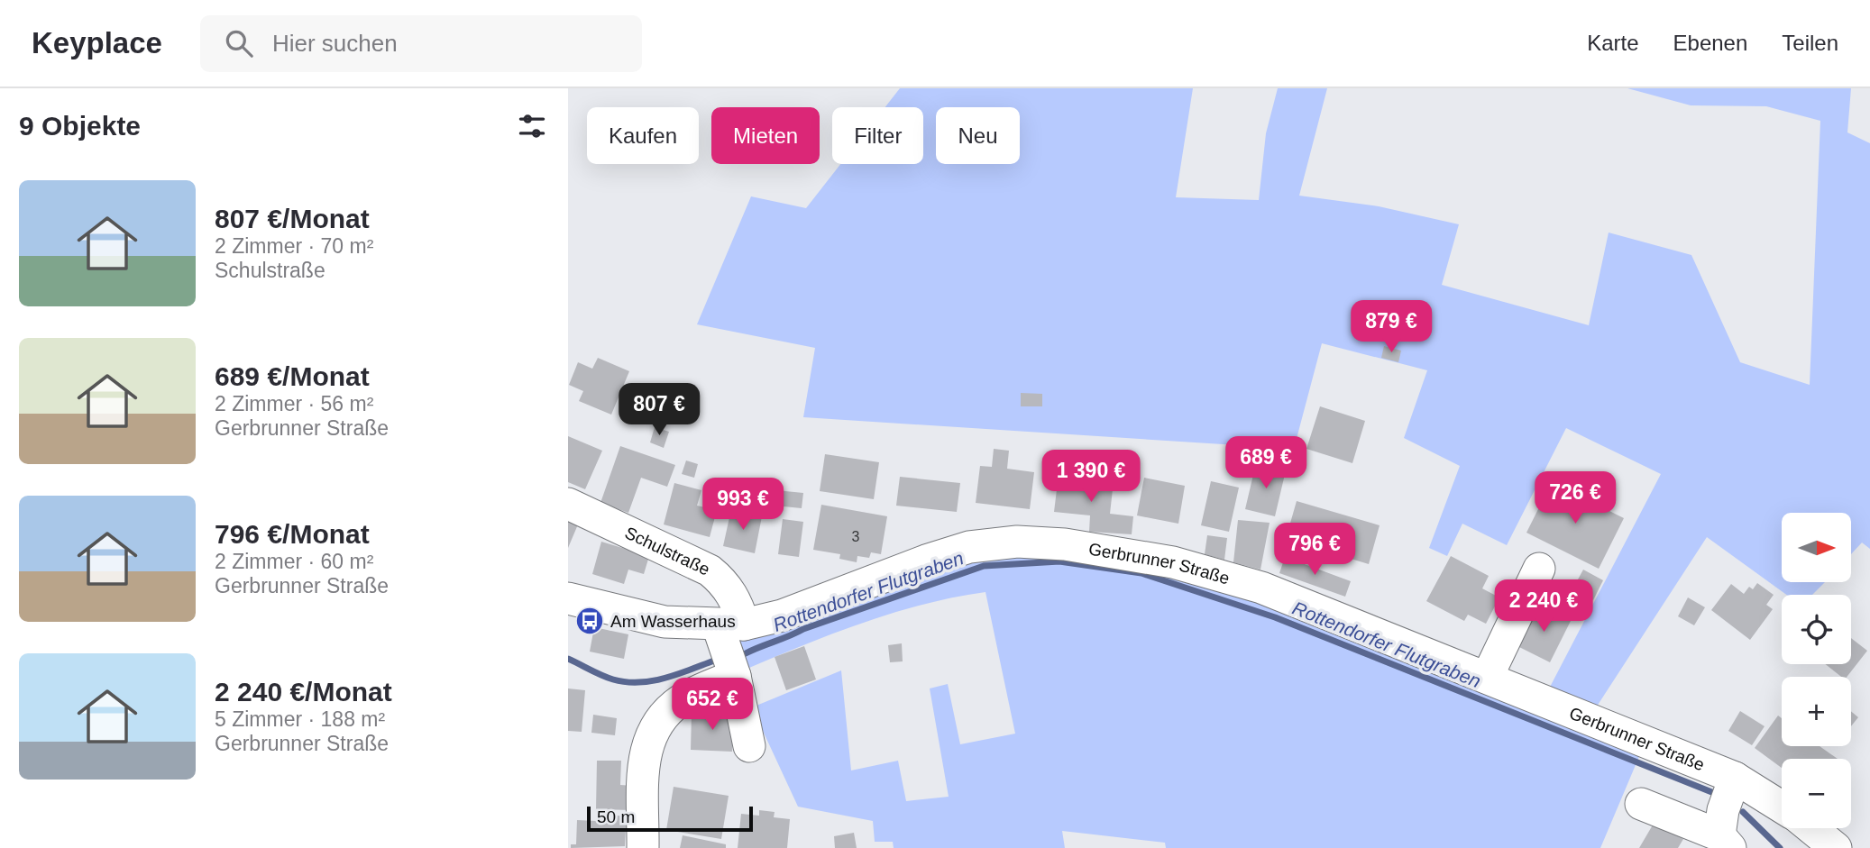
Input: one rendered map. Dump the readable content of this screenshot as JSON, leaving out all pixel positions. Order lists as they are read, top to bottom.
{
  "streets": {
    "street": ["Schulstraße", "Gerbrunner Straße"]
  },
  "crossings": [
    ["Schulstraße", "Gerbrunner Straße"]
  ],
  "water": ["Rottendorfer Flutgraben"],
  "places": {
    "bus stop": ["Am Wasserhaus"]
  },
  "house_numbers": ["3"],
  "scale_bar": "50 m",
  "north": "right",
  "page": {
    "header": "Keyplace",
    "search": "Hier suchen",
    "nav": ["Karte", "Ebenen", "Teilen"],
    "heading": "9 Objekte",
    "chip": [
      "Kaufen",
      "Mieten",
      "Filter",
      "Neu"
    ],
    "list": [
      {
        "name": "807 €/Monat",
        "note": "2 Zimmer · 70 m² · Schulstraße"
      },
      {
        "name": "689 €/Monat",
        "note": "2 Zimmer · 56 m² · Gerbrunner Straße"
      },
      {
        "name": "796 €/Monat",
        "note": "2 Zimmer · 60 m² · Gerbrunner Straße"
      },
      {
        "name": "2 240 €/Monat",
        "note": "5 Zimmer · 188 m² · Gerbrunner Straße"
      }
    ],
    "price": [
      "879 €",
      "807 €",
      "689 €",
      "1 390 €",
      "726 €",
      "993 €",
      "796 €",
      "2 240 €",
      "652 €"
    ],
    "map_buttons": ["+", "−"],
    "scale": "50 m"
  }
}
